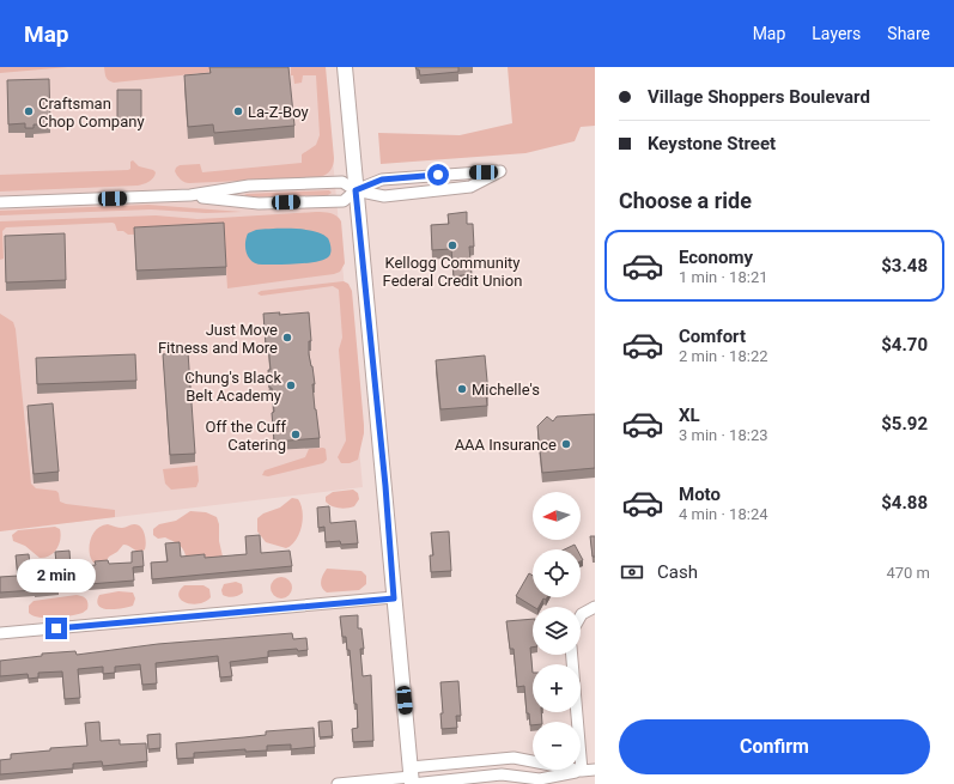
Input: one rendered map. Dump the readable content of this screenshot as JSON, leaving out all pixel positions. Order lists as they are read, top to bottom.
{
  "places": [
    "Craftsman Chop Company",
    "La-Z-Boy",
    "Kellogg Community Federal Credit Union",
    "Just Move Fitness and More",
    "Chung's Black Belt Academy",
    "Michelle's",
    "Off the Cuff Catering",
    "AAA Insurance"
  ],
  "north": "left",
  "page": {
    "header": "Map",
    "nav": ["Map", "Layers", "Share"],
    "banner": ["Village Shoppers Boulevard", "Keystone Street"],
    "heading": "Choose a ride",
    "list": [
      {
        "name": "Economy",
        "note": "1 min · 18:21",
        "value": "$3.48"
      },
      {
        "name": "Comfort",
        "note": "2 min · 18:22",
        "value": "$4.70"
      },
      {
        "name": "XL",
        "note": "3 min · 18:23",
        "value": "$5.92"
      },
      {
        "name": "Moto",
        "note": "4 min · 18:24",
        "value": "$4.88"
      }
    ],
    "map_buttons": ["+", "−"],
    "pay": ["Cash", "470 m"],
    "bubble": "2 min",
    "buttons": "Confirm"
  }
}
